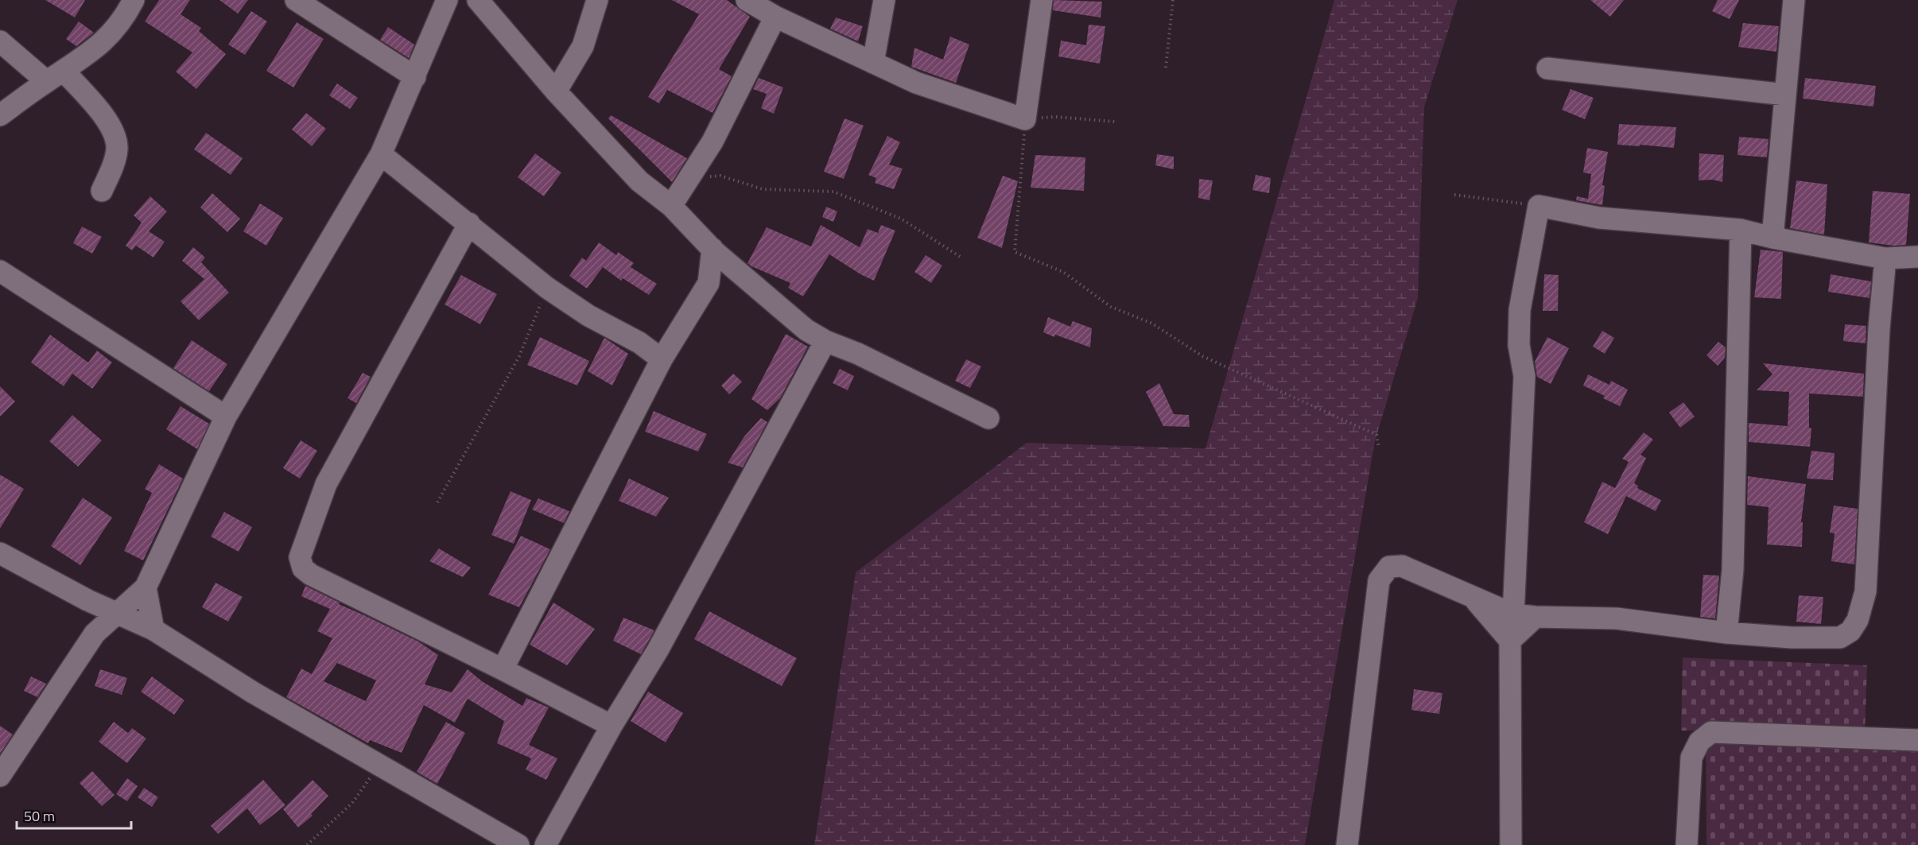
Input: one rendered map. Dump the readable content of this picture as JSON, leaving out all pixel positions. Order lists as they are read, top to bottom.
{
  "scale_bar": "50 m"
}
